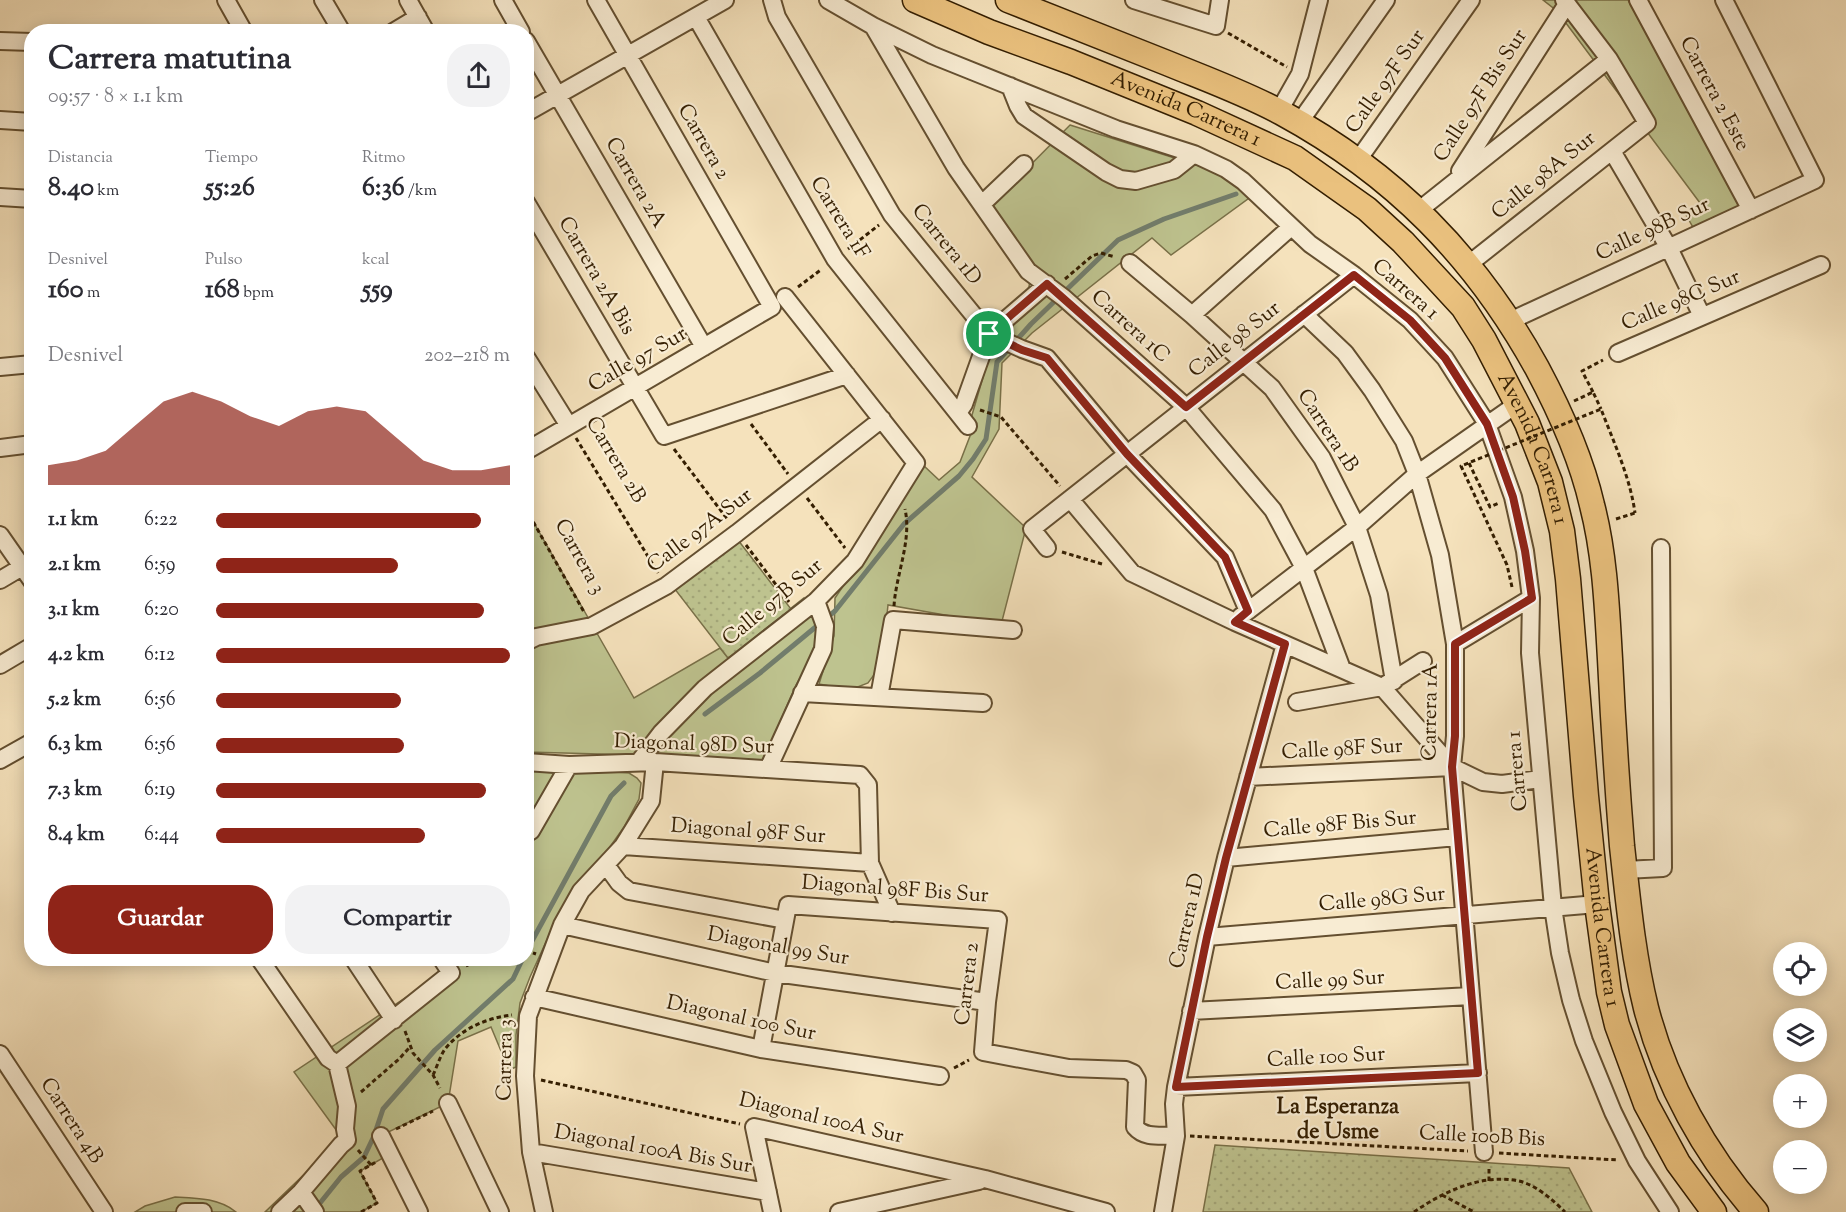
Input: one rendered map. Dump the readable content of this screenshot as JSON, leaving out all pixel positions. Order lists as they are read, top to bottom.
{
  "streets": {
    "highway": ["Avenida Carrera 1"],
    "street": [
      "Calle 97F Sur",
      "Carrera 2 Este",
      "Calle 97F Bis Sur",
      "Carrera 2",
      "Calle 98A Sur",
      "Carrera 2A",
      "Carrera 1F",
      "Calle 98B Sur",
      "Carrera 1D",
      "Carrera 2A Bis",
      "Carrera 1",
      "Calle 98C Sur",
      "Carrera 1C",
      "Calle 98 Sur",
      "Calle 97 Sur",
      "Carrera 1B",
      "Carrera 2B",
      "Calle 97A Sur",
      "Carrera 3",
      "Calle 97B Sur",
      "Carrera 1A",
      "Diagonal 98D Sur",
      "Calle 98F Sur",
      "Calle 98F Bis Sur",
      "Diagonal 98F Sur",
      "Diagonal 98F Bis Sur",
      "Calle 98G Sur",
      "Diagonal 99 Sur",
      "Calle 99 Sur",
      "Diagonal 100 Sur",
      "Calle 100 Sur",
      "Diagonal 100A Sur",
      "Carrera 4B",
      "Diagonal 100A Bis Sur"
    ],
    "path": ["Calle 100B Bis"]
  },
  "crossings": [
    ["Calle 97F Sur", "Avenida Carrera 1"],
    ["Carrera 2 Este", "Calle 98B Sur"],
    ["Avenida Carrera 1", "Calle 98A Sur"],
    ["Avenida Carrera 1", "Calle 98B Sur"],
    ["Avenida Carrera 1", "Calle 98G Sur"],
    ["Carrera 2", "Carrera 2A Bis"],
    ["Carrera 2", "Calle 97 Sur"],
    ["Carrera 2", "Calle 97A Sur"],
    ["Carrera 2", "Calle 97B Sur"],
    ["Carrera 2", "Diagonal 98F Bis Sur"],
    ["Carrera 2", "Diagonal 99 Sur"],
    ["Carrera 2A", "Calle 97 Sur"],
    ["Carrera 1D", "Calle 98 Sur"],
    ["Carrera 1D", "Calle 98F Sur"],
    ["Carrera 1D", "Calle 98F Bis Sur"],
    ["Carrera 1D", "Calle 98G Sur"],
    ["Carrera 1D", "Calle 99 Sur"],
    ["Carrera 1D", "Calle 100 Sur"],
    ["Carrera 1D", "Calle 100B Bis"],
    ["Carrera 2A Bis", "Calle 97 Sur"],
    ["Carrera 1", "Carrera 1C"],
    ["Carrera 1", "Calle 98 Sur"],
    ["Carrera 1", "Calle 98F Sur"],
    ["Carrera 1", "Calle 98G Sur"],
    ["Carrera 1", "Calle 100B Bis"],
    ["Carrera 1C", "Calle 98 Sur"],
    ["Calle 98 Sur", "Carrera 1B"],
    ["Calle 98 Sur", "Carrera 1A"],
    ["Calle 97 Sur", "Carrera 2B"],
    ["Carrera 2B", "Calle 97A Sur"],
    ["Calle 97A Sur", "Carrera 3"],
    ["Carrera 3", "Calle 97B Sur"],
    ["Carrera 3", "Diagonal 98D Sur"],
    ["Carrera 3", "Diagonal 98F Sur"],
    ["Carrera 3", "Diagonal 98F Bis Sur"],
    ["Carrera 3", "Diagonal 99 Sur"],
    ["Carrera 3", "Diagonal 100 Sur"],
    ["Carrera 3", "Diagonal 100A Sur"],
    ["Carrera 3", "Diagonal 100A Bis Sur"],
    ["Calle 97B Sur", "Diagonal 98D Sur"],
    ["Carrera 1A", "Calle 98F Sur"],
    ["Carrera 1A", "Calle 98F Bis Sur"],
    ["Carrera 1A", "Calle 98G Sur"],
    ["Carrera 1A", "Calle 99 Sur"],
    ["Carrera 1A", "Calle 100 Sur"],
    ["Carrera 1A", "Calle 100B Bis"],
    ["Diagonal 98D Sur", "Diagonal 98F Sur"]
  ],
  "districts": ["La Esperanza de Usme"],
  "page": {
    "heading": ["Carrera matutina", "09:57 · 8 × 1.1 km"],
    "stats": [
      ["Distancia", "8.40 km"],
      ["Tiempo", "55:26"],
      ["Ritmo", "6:36 /km"],
      ["Desnivel", "160 m"],
      ["Pulso", "168 bpm"],
      ["kcal", "559"]
    ],
    "chart": ["Desnivel", "202–218 m"],
    "list": [
      {
        "name": "1.1 km",
        "note": "6:22"
      },
      {
        "name": "2.1 km",
        "note": "6:59"
      },
      {
        "name": "3.1 km",
        "note": "6:20"
      },
      {
        "name": "4.2 km",
        "note": "6:12"
      },
      {
        "name": "5.2 km",
        "note": "6:56"
      },
      {
        "name": "6.3 km",
        "note": "6:56"
      },
      {
        "name": "7.3 km",
        "note": "6:19"
      },
      {
        "name": "8.4 km",
        "note": "6:44"
      }
    ],
    "buttons": ["Guardar", "Compartir"],
    "map_buttons": ["+", "−"]
  }
}
